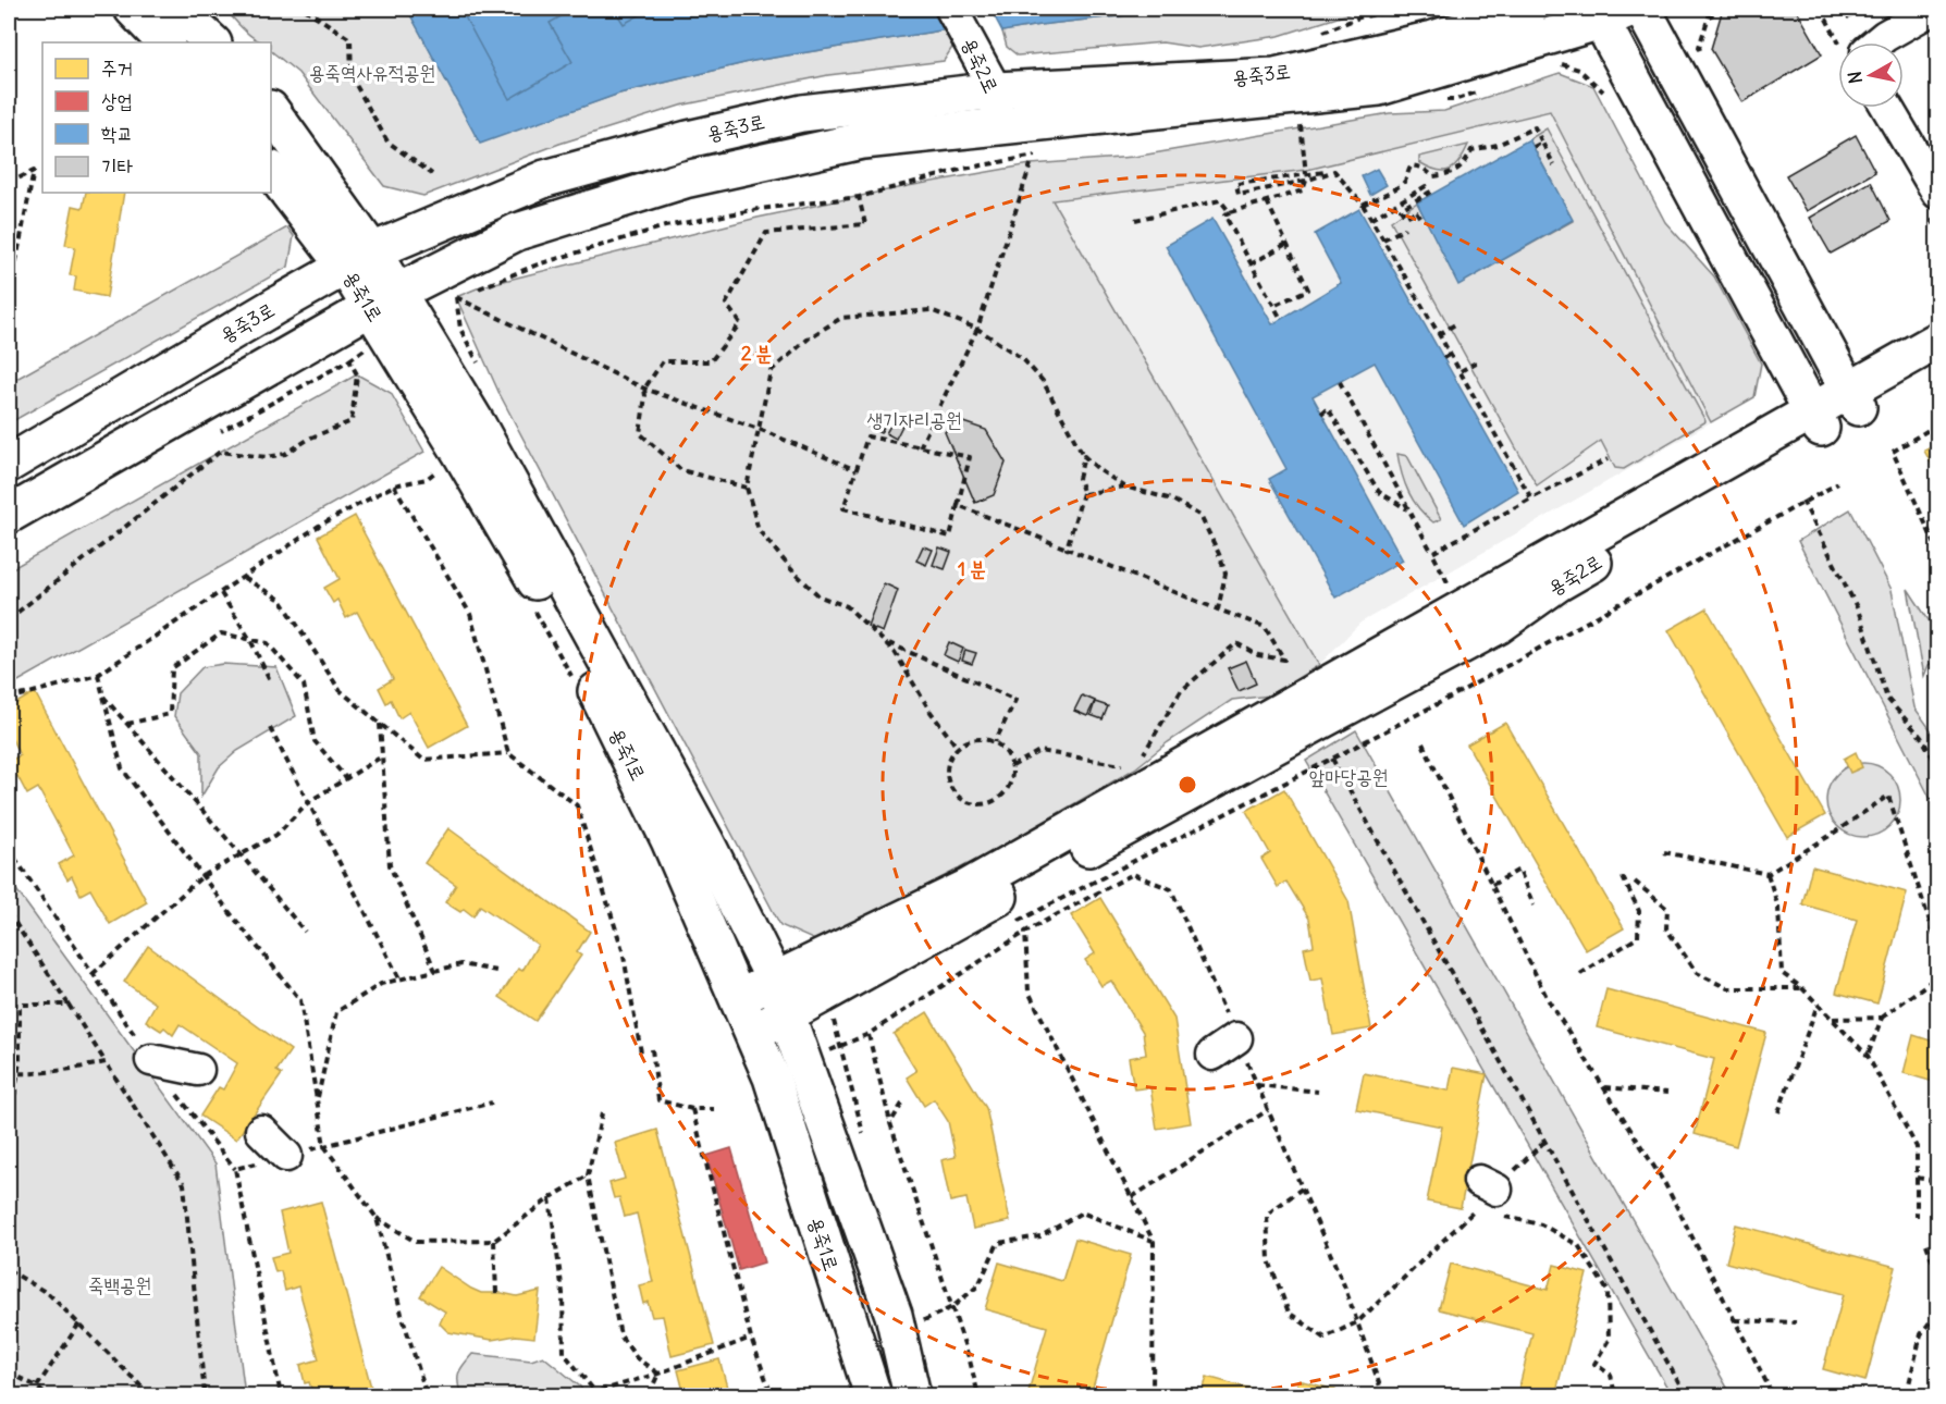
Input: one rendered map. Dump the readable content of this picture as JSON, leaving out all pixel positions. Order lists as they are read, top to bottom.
{
  "streets": {
    "street": ["용죽2로", "용죽3로", "용죽1로"]
  },
  "crossings": [
    ["용죽2로", "용죽3로"],
    ["용죽2로", "용죽1로"],
    ["용죽3로", "용죽1로"]
  ],
  "parks": [
    "용죽역사유적공원",
    "생기자리공원",
    "앞마당공원",
    "죽백공원"
  ],
  "legend": [
    "주거",
    "상업",
    "학교",
    "기타"
  ],
  "north": "left",
  "rings": ["2 분", "1 분"]
}
